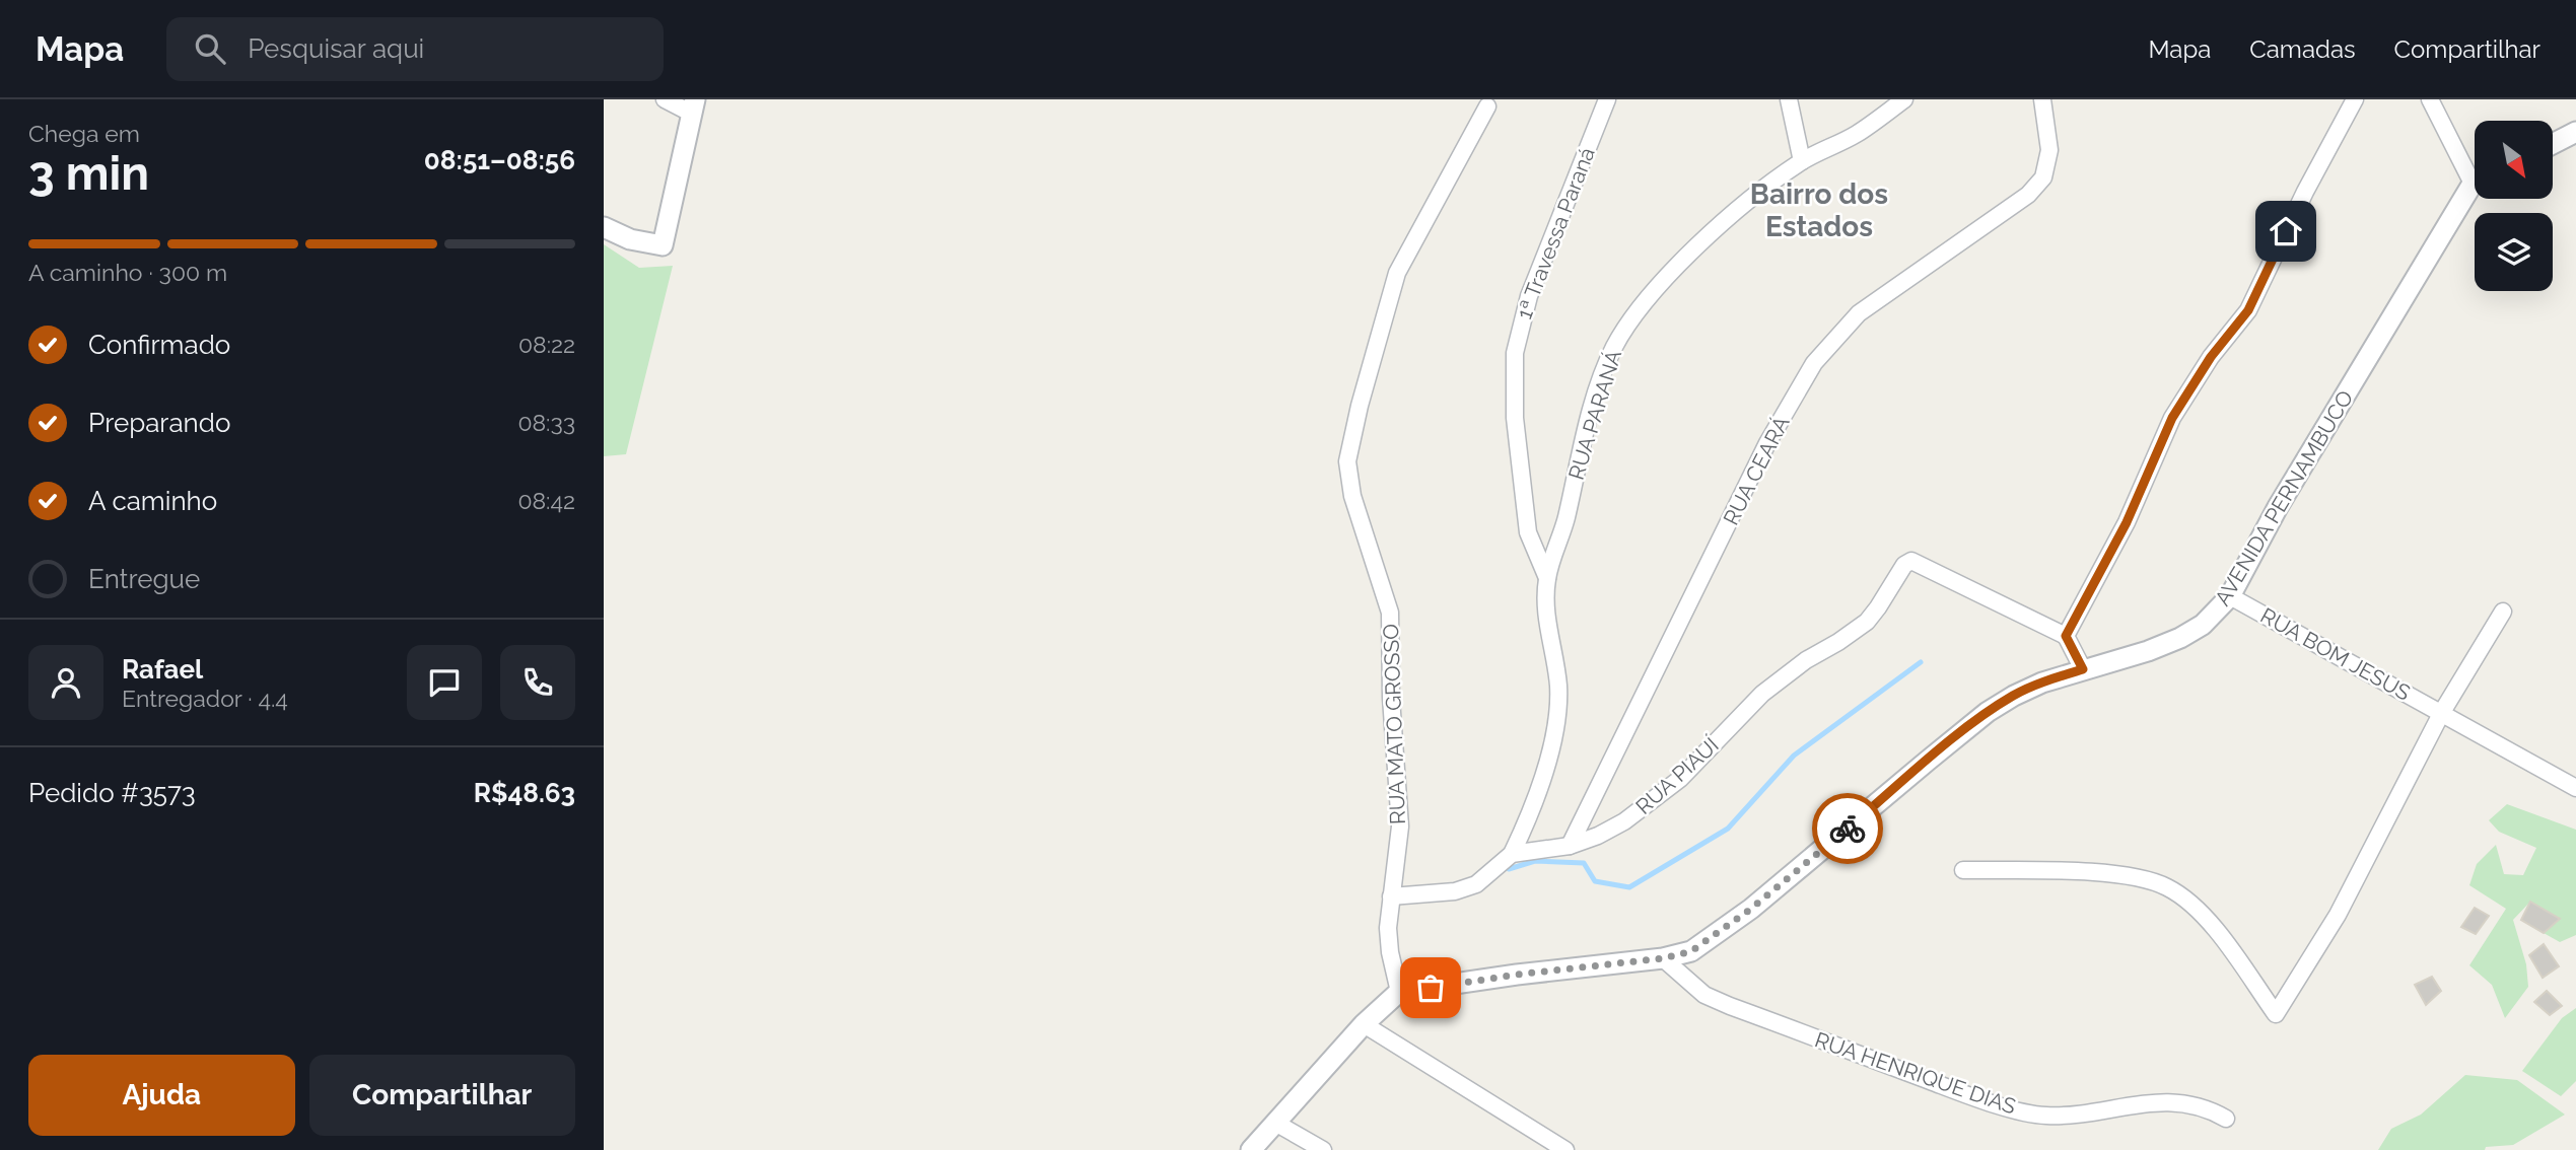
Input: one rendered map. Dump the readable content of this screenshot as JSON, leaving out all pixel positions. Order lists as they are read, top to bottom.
{
  "streets": {
    "street": [
      "1ª Travessa Paraná",
      "RUA PARANÁ",
      "RUA CEARÁ",
      "AVENIDA PERNAMBUCO",
      "RUA BOM JESUS",
      "RUA MATO GROSSO",
      "RUA PIAUÍ",
      "RUA HENRIQUE DIAS"
    ]
  },
  "crossings": [
    ["1ª Travessa Paraná", "RUA PARANÁ"],
    ["RUA PARANÁ", "RUA PIAUÍ"],
    ["RUA CEARÁ", "RUA PIAUÍ"],
    ["AVENIDA PERNAMBUCO", "RUA BOM JESUS"],
    ["AVENIDA PERNAMBUCO", "RUA MATO GROSSO"],
    ["AVENIDA PERNAMBUCO", "RUA HENRIQUE DIAS"]
  ],
  "districts": ["Bairro dos Estados"],
  "north": "bottom right",
  "page": {
    "header": "Mapa",
    "search": "Pesquisar aqui",
    "nav": ["Mapa", "Camadas", "Compartilhar"],
    "heading": ["3 min", "Chega em", "08:51–08:56"],
    "panel": [
      "Rafael",
      "Entregador · 4.4",
      "Pedido #3573",
      "R$48.63"
    ],
    "bar": "A caminho · 300 m",
    "list": [
      ["Confirmado", "08:22"],
      ["Preparando", "08:33"],
      ["A caminho", "08:42"],
      "Entregue"
    ],
    "buttons": ["Ajuda", "Compartilhar"]
  }
}
